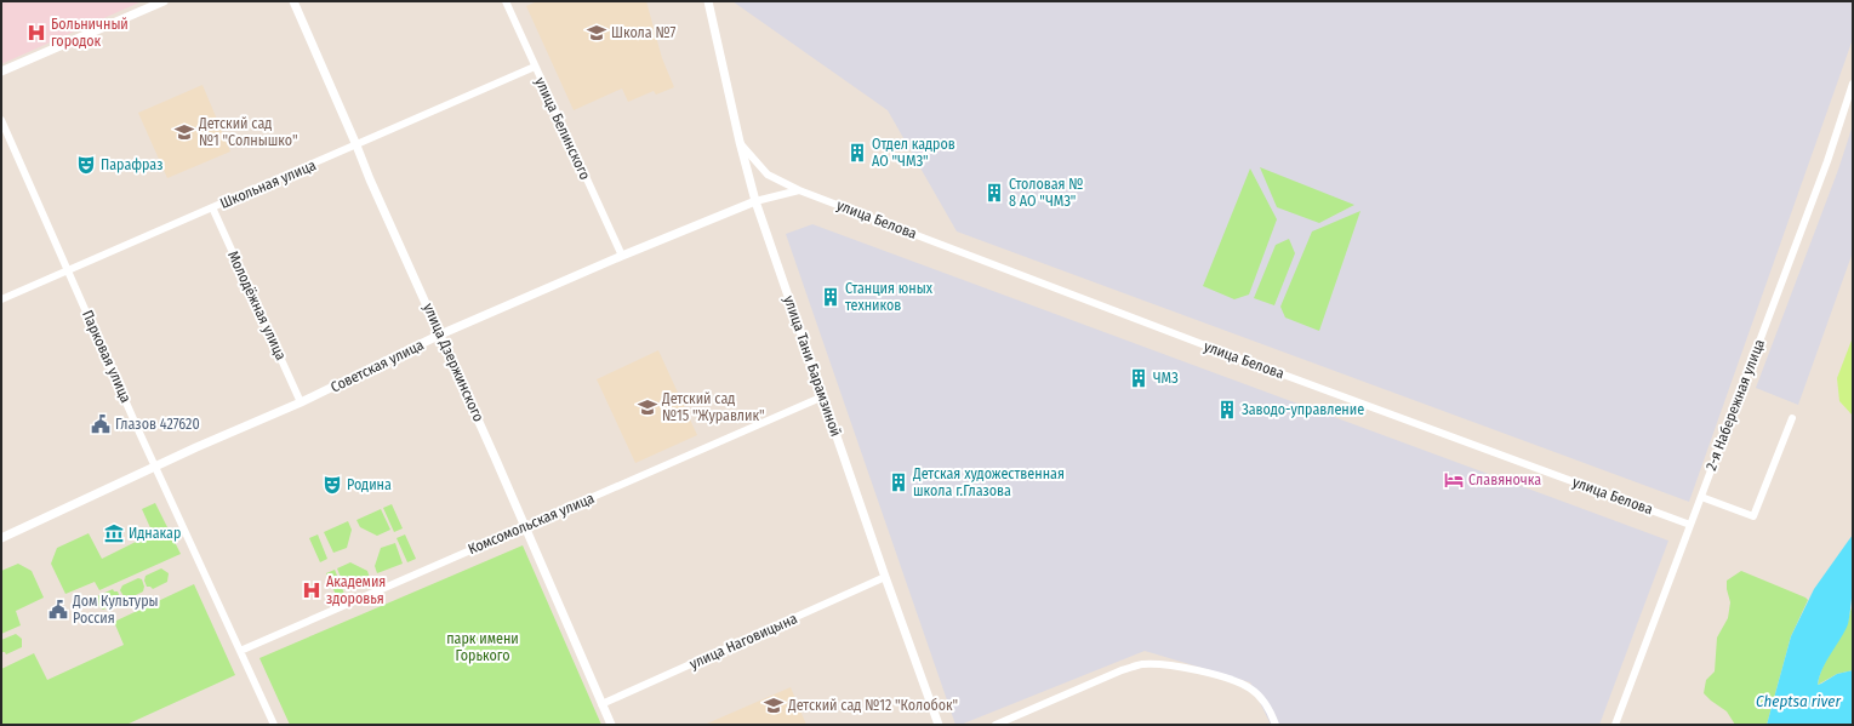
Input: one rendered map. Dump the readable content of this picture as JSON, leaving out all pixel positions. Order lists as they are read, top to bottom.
{
  "streets": {
    "street": [
      "улица Белинского",
      "Школьная улица",
      "улица Белова",
      "Молодёжная улица",
      "Парковая улица",
      "улица Дзержинского",
      "Советская улица",
      "улица Тани Барамзиной",
      "2-я Набережная улица",
      "Комсомольская улица",
      "улица Наговицына"
    ]
  },
  "crossings": [
    ["улица Белинского", "Школьная улица"],
    ["улица Белинского", "Советская улица"],
    ["Школьная улица", "Молодёжная улица"],
    ["Школьная улица", "Парковая улица"],
    ["Школьная улица", "улица Дзержинского"],
    ["улица Белова", "улица Тани Барамзиной"],
    ["улица Белова", "2-я Набережная улица"],
    ["Молодёжная улица", "Советская улица"],
    ["Парковая улица", "Советская улица"],
    ["Парковая улица", "Комсомольская улица"],
    ["улица Дзержинского", "Советская улица"],
    ["улица Дзержинского", "Комсомольская улица"],
    ["улица Дзержинского", "улица Наговицына"],
    ["Советская улица", "улица Тани Барамзиной"],
    ["улица Тани Барамзиной", "Комсомольская улица"],
    ["улица Тани Барамзиной", "улица Наговицына"]
  ],
  "water": ["Cheptsa river"],
  "parks": ["парк имени Горького"],
  "places": {
    "hospital": ["Больничный городок", "Академия здоровья"],
    "school or university": [
      "Школа №7",
      "Детский сад №1 \"Солнышко\"",
      "Детский сад №15 \"Журавлик\"",
      "Детский сад №12 \"Колобок\""
    ],
    "building": [
      "Отдел кадров АО \"ЧМЗ\"",
      "Столовая № 8 АО \"ЧМЗ\"",
      "Станция юных техников",
      "ЧМЗ",
      "Заводо-управление",
      "Детская художественная школа г.Глазова"
    ],
    "theatre": ["Парафраз", "Родина"],
    "public building": ["Глазов 427620", "Дом Культуры Россия"],
    "hotel": ["Славяночка"],
    "museum": ["Иднакар"]
  }
}
